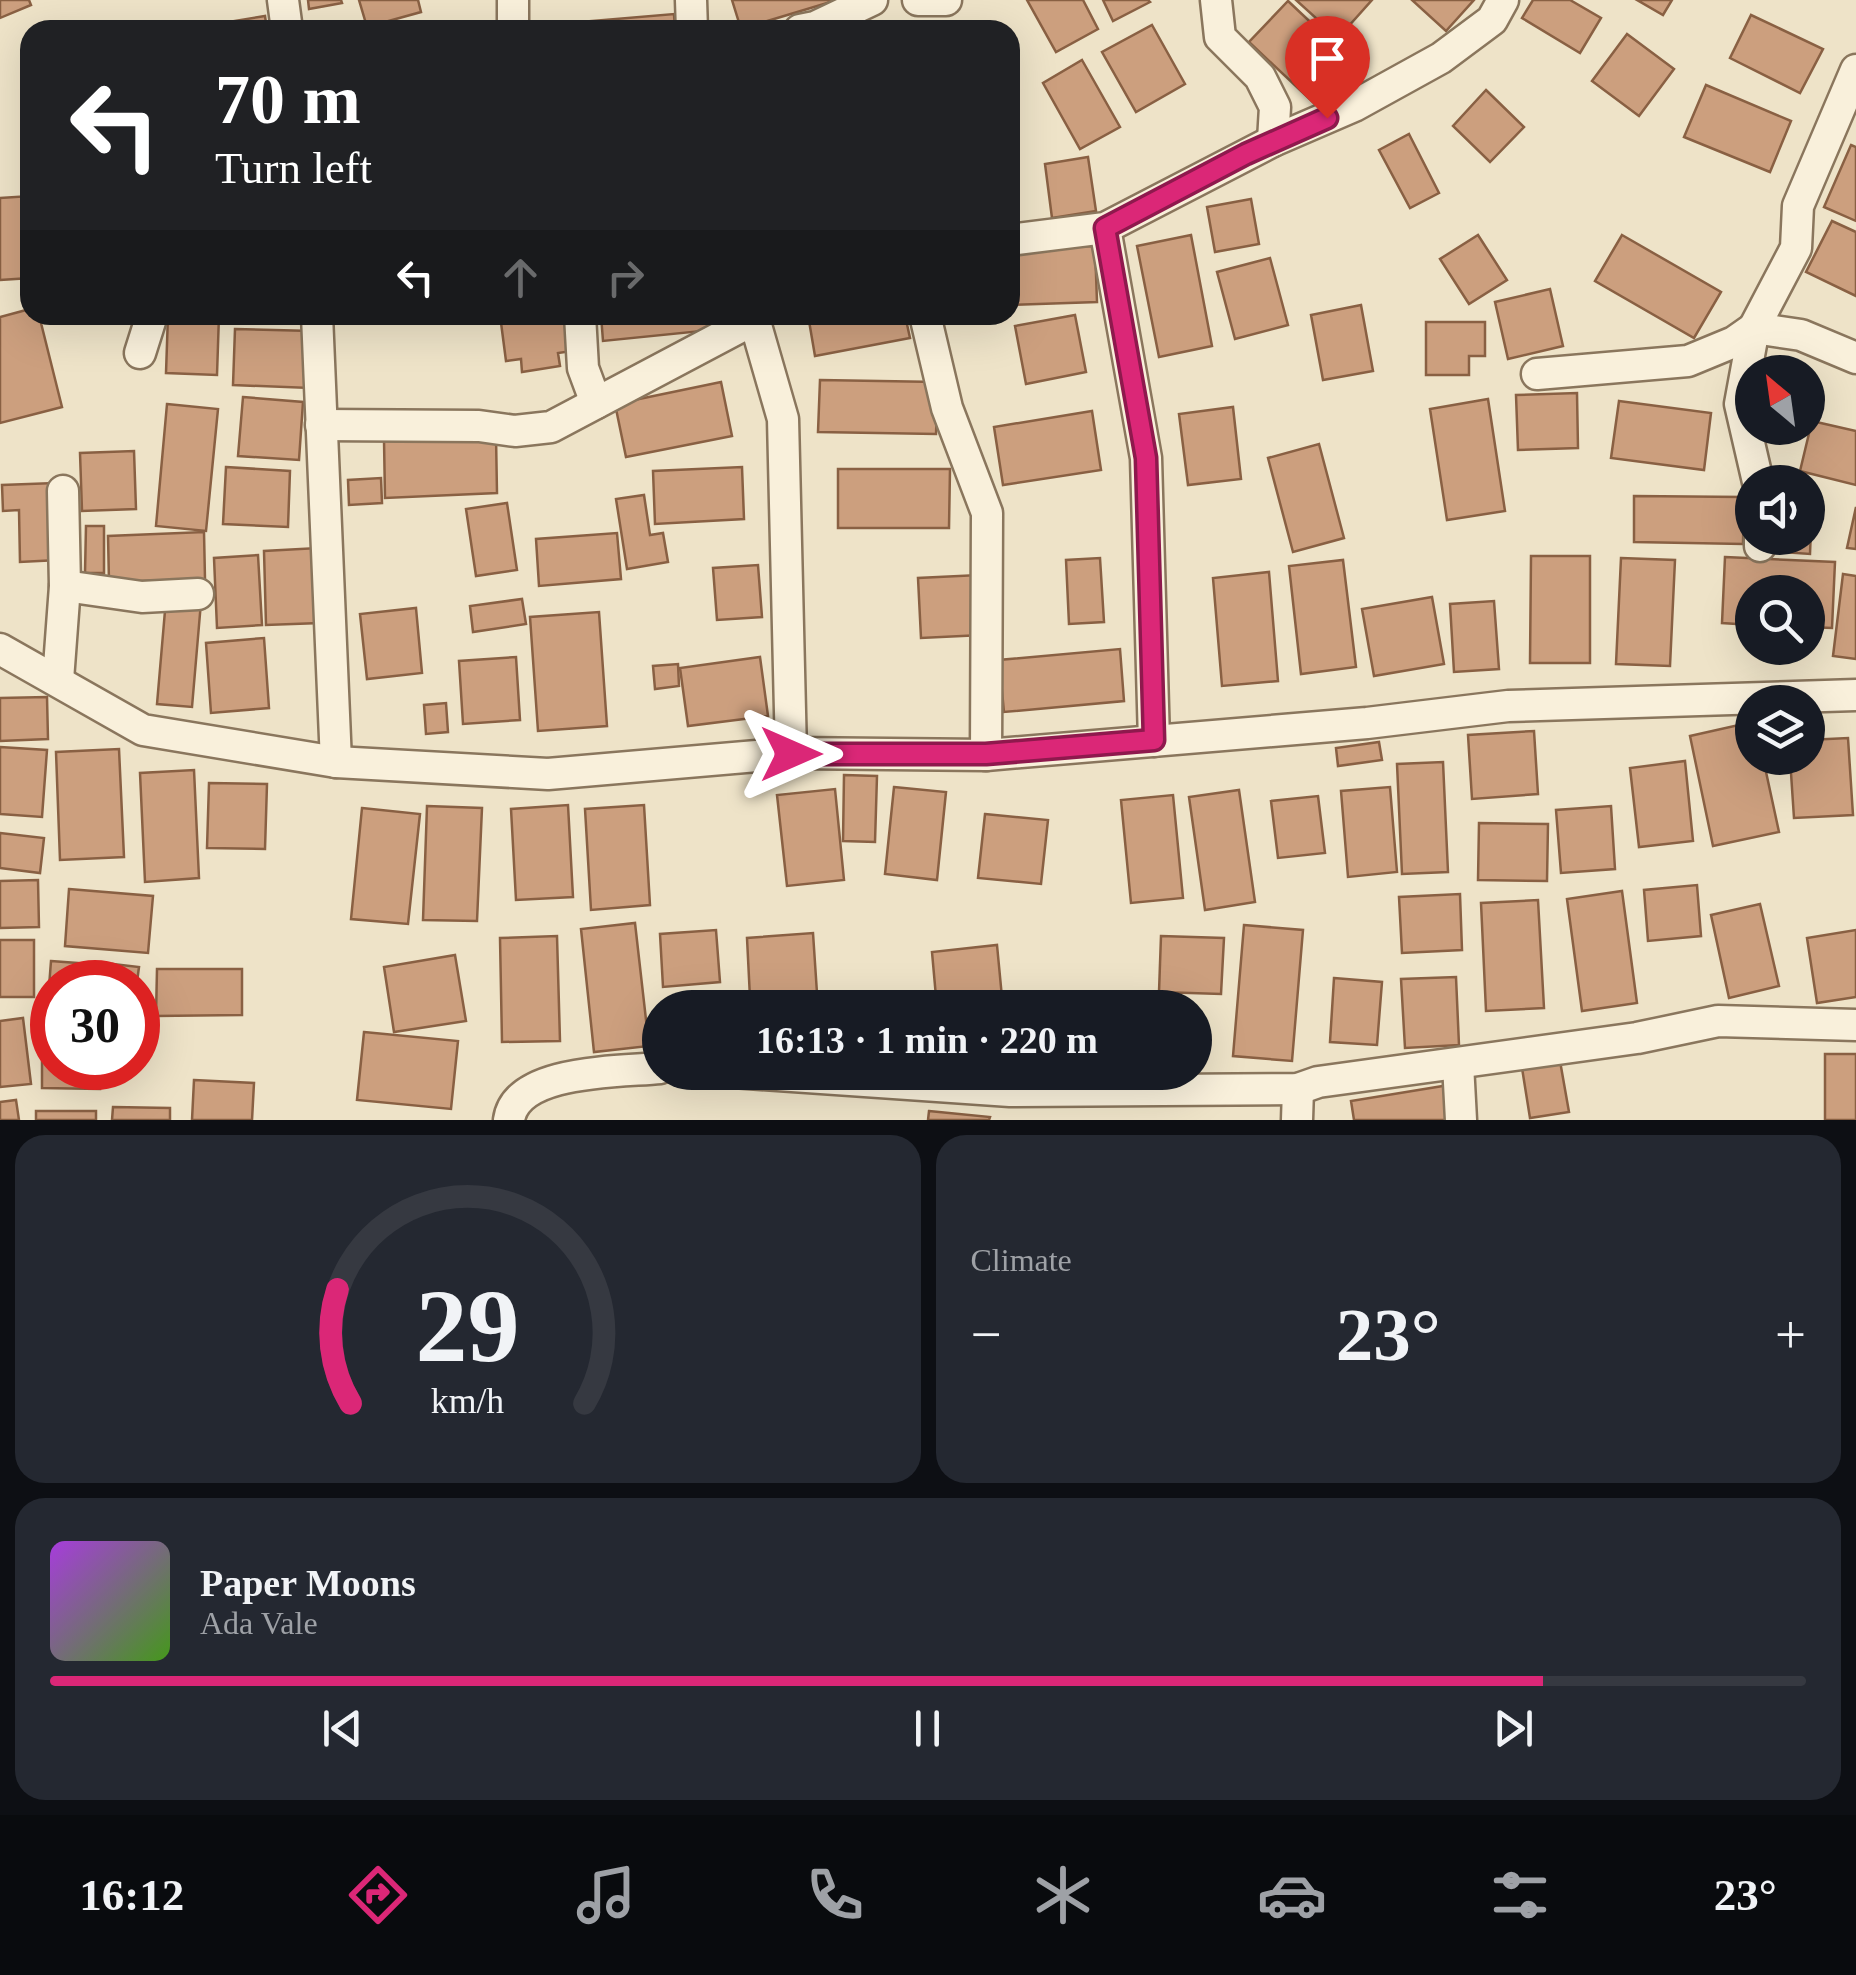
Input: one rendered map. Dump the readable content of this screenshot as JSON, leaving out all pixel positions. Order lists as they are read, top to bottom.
{
  "north": "top left",
  "page": {
    "turn": ["70 m", "Turn left"],
    "limit": "30",
    "trip": "16:13 · 1 min · 220 m",
    "tile": "Climate",
    "heat": ["−", "23°", "+"],
    "song": ["Paper Moons", "Ada Vale"],
    "tabs": ["16:12", "23°"],
    "gauge": ["29", "km/h"]
  }
}
